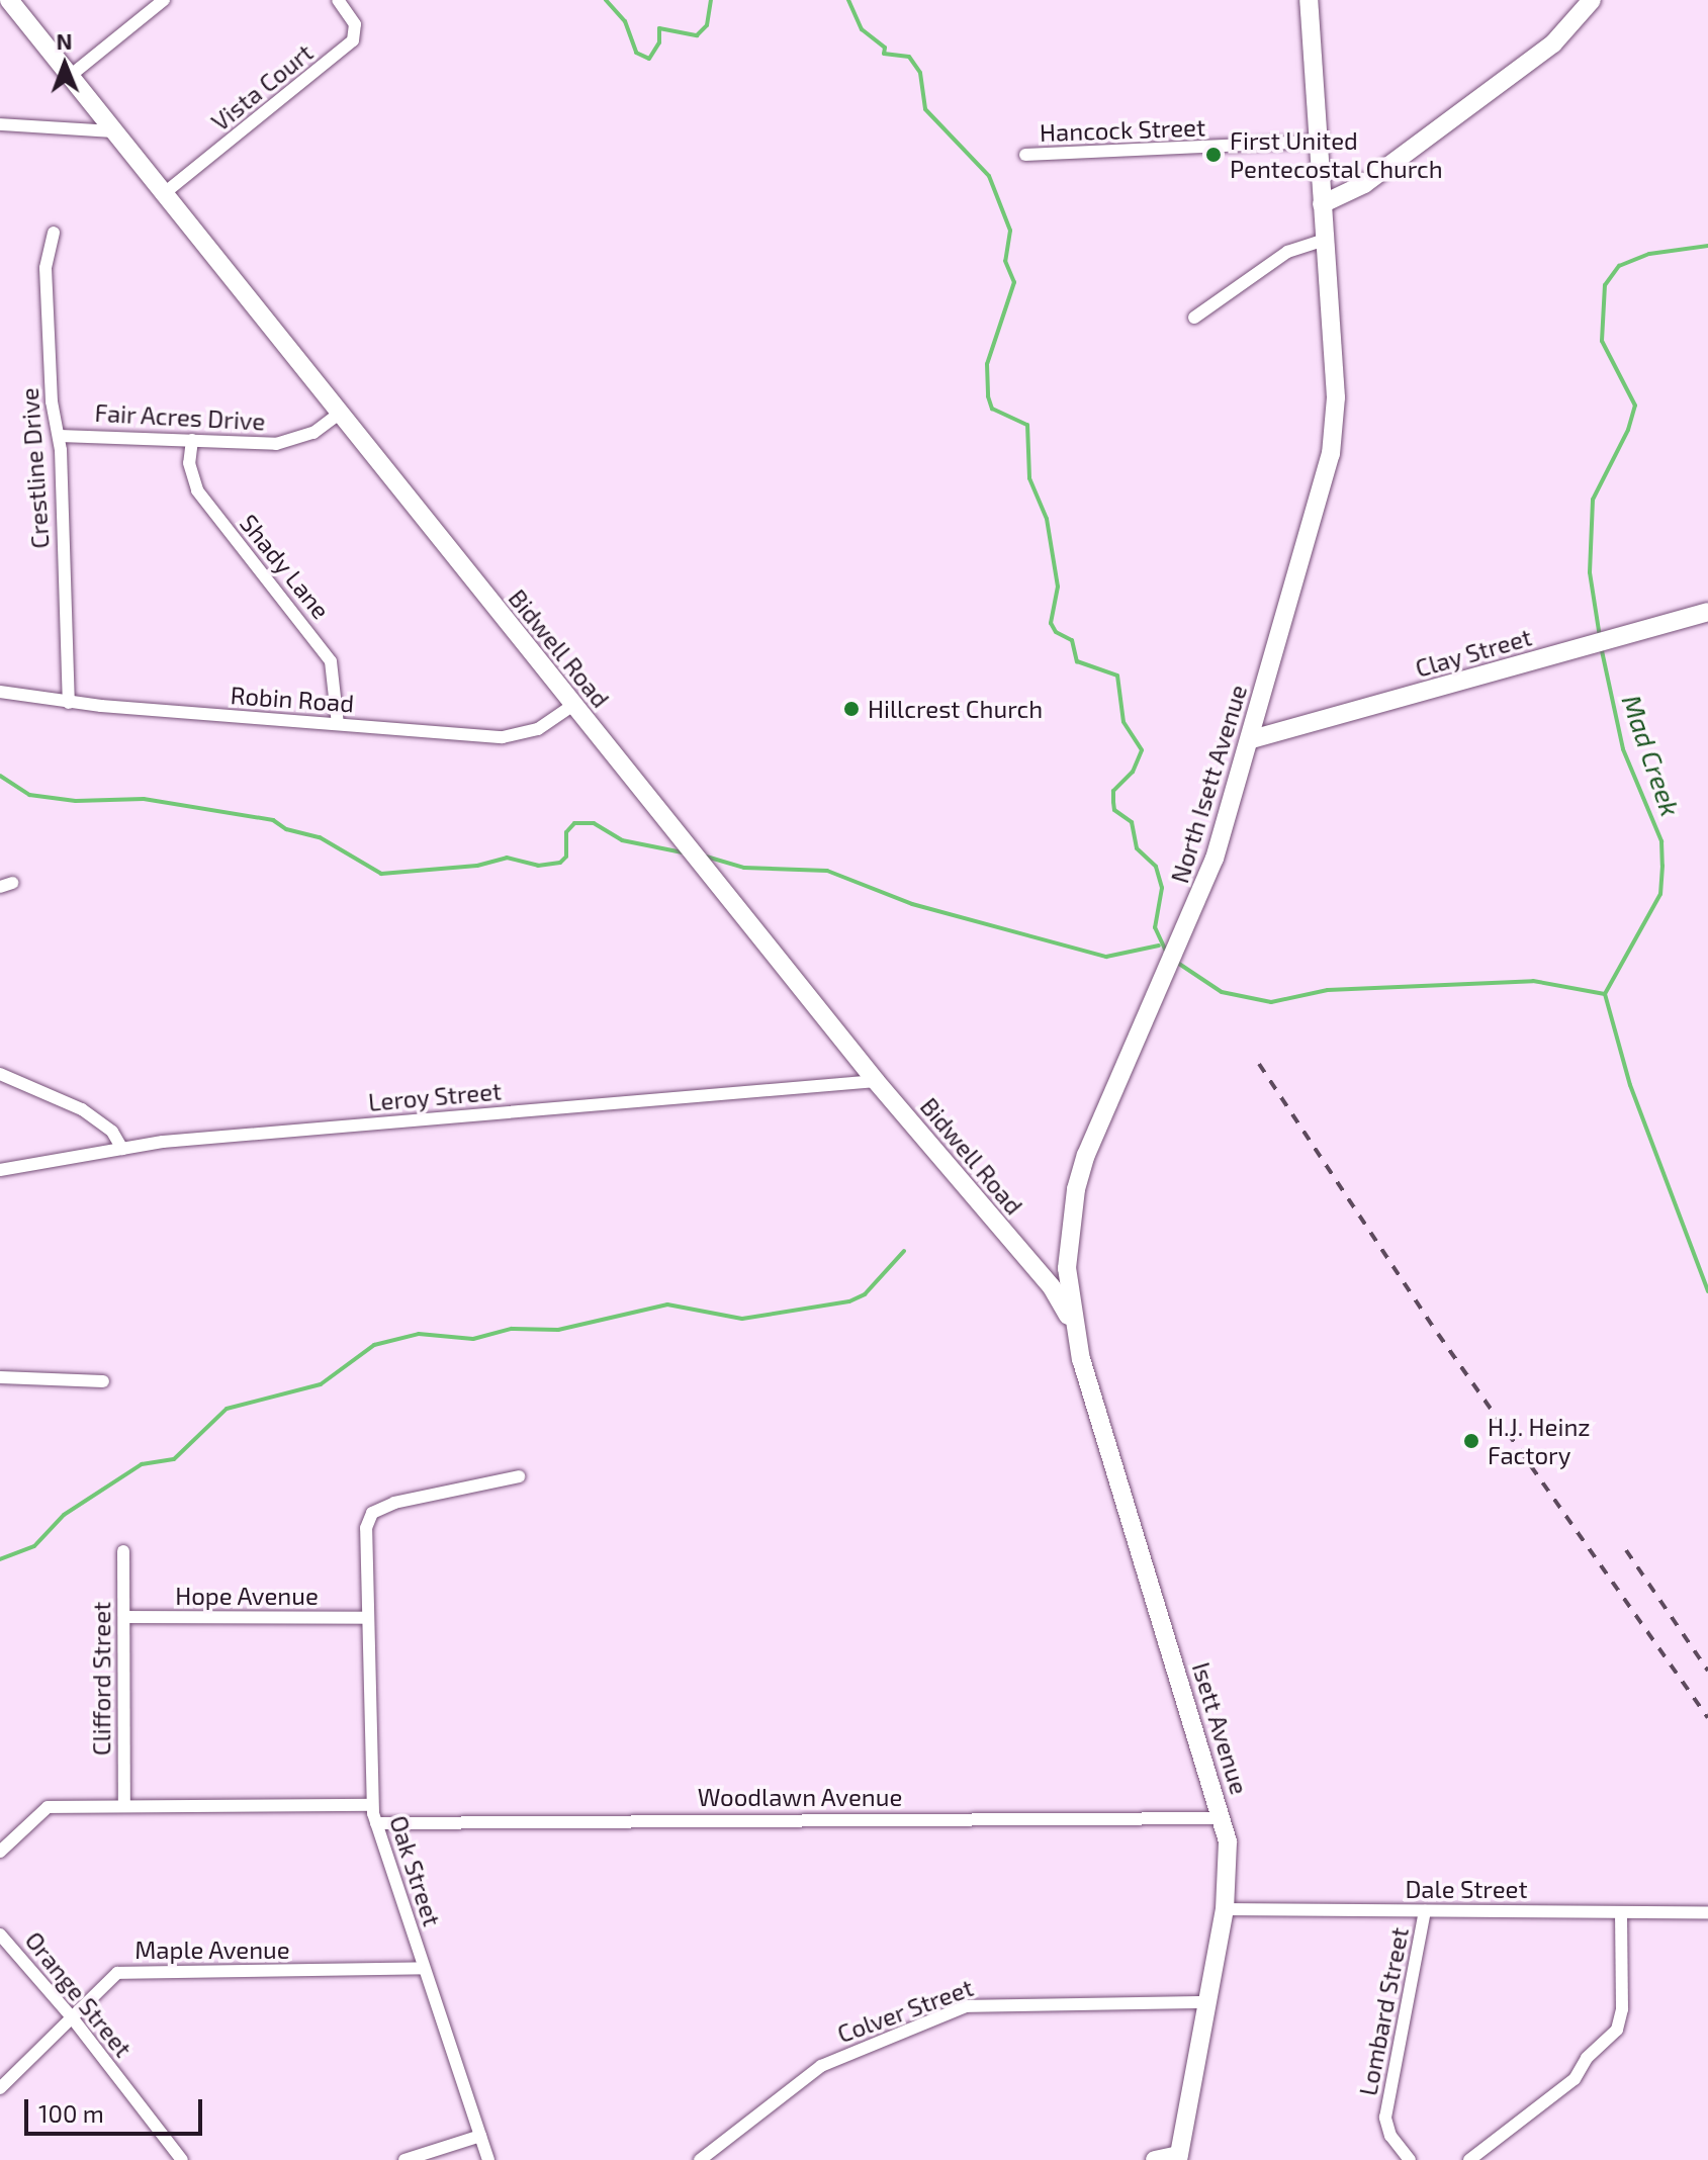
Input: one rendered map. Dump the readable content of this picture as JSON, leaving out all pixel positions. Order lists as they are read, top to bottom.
{
  "streets": {
    "street": [
      "Vista Court",
      "Hancock Street",
      "Fair Acres Drive",
      "Crestline Drive",
      "Shady Lane",
      "Bidwell Road",
      "Clay Street",
      "Robin Road",
      "North Isett Avenue",
      "Leroy Street",
      "Hope Avenue",
      "Clifford Street",
      "Isett Avenue",
      "Woodlawn Avenue",
      "Oak Street",
      "Dale Street",
      "Maple Avenue",
      "Orange Street",
      "Colver Street",
      "Lombard Street"
    ]
  },
  "crossings": [
    ["Vista Court", "Bidwell Road"],
    ["Fair Acres Drive", "Crestline Drive"],
    ["Fair Acres Drive", "Shady Lane"],
    ["Fair Acres Drive", "Bidwell Road"],
    ["Crestline Drive", "Robin Road"],
    ["Shady Lane", "Robin Road"],
    ["Bidwell Road", "Robin Road"],
    ["Bidwell Road", "North Isett Avenue"],
    ["Bidwell Road", "Leroy Street"],
    ["Bidwell Road", "Isett Avenue"],
    ["Clay Street", "North Isett Avenue"],
    ["North Isett Avenue", "Isett Avenue"],
    ["Hope Avenue", "Clifford Street"],
    ["Hope Avenue", "Oak Street"],
    ["Isett Avenue", "Woodlawn Avenue"],
    ["Isett Avenue", "Dale Street"],
    ["Isett Avenue", "Colver Street"],
    ["Woodlawn Avenue", "Oak Street"],
    ["Oak Street", "Maple Avenue"],
    ["Dale Street", "Lombard Street"],
    ["Maple Avenue", "Orange Street"]
  ],
  "water": ["Mad Creek"],
  "places": ["First United Pentecostal Church", "Hillcrest Church", "H.J. Heinz Factory"],
  "scale_bar": "100 m",
  "north": "top"
}
